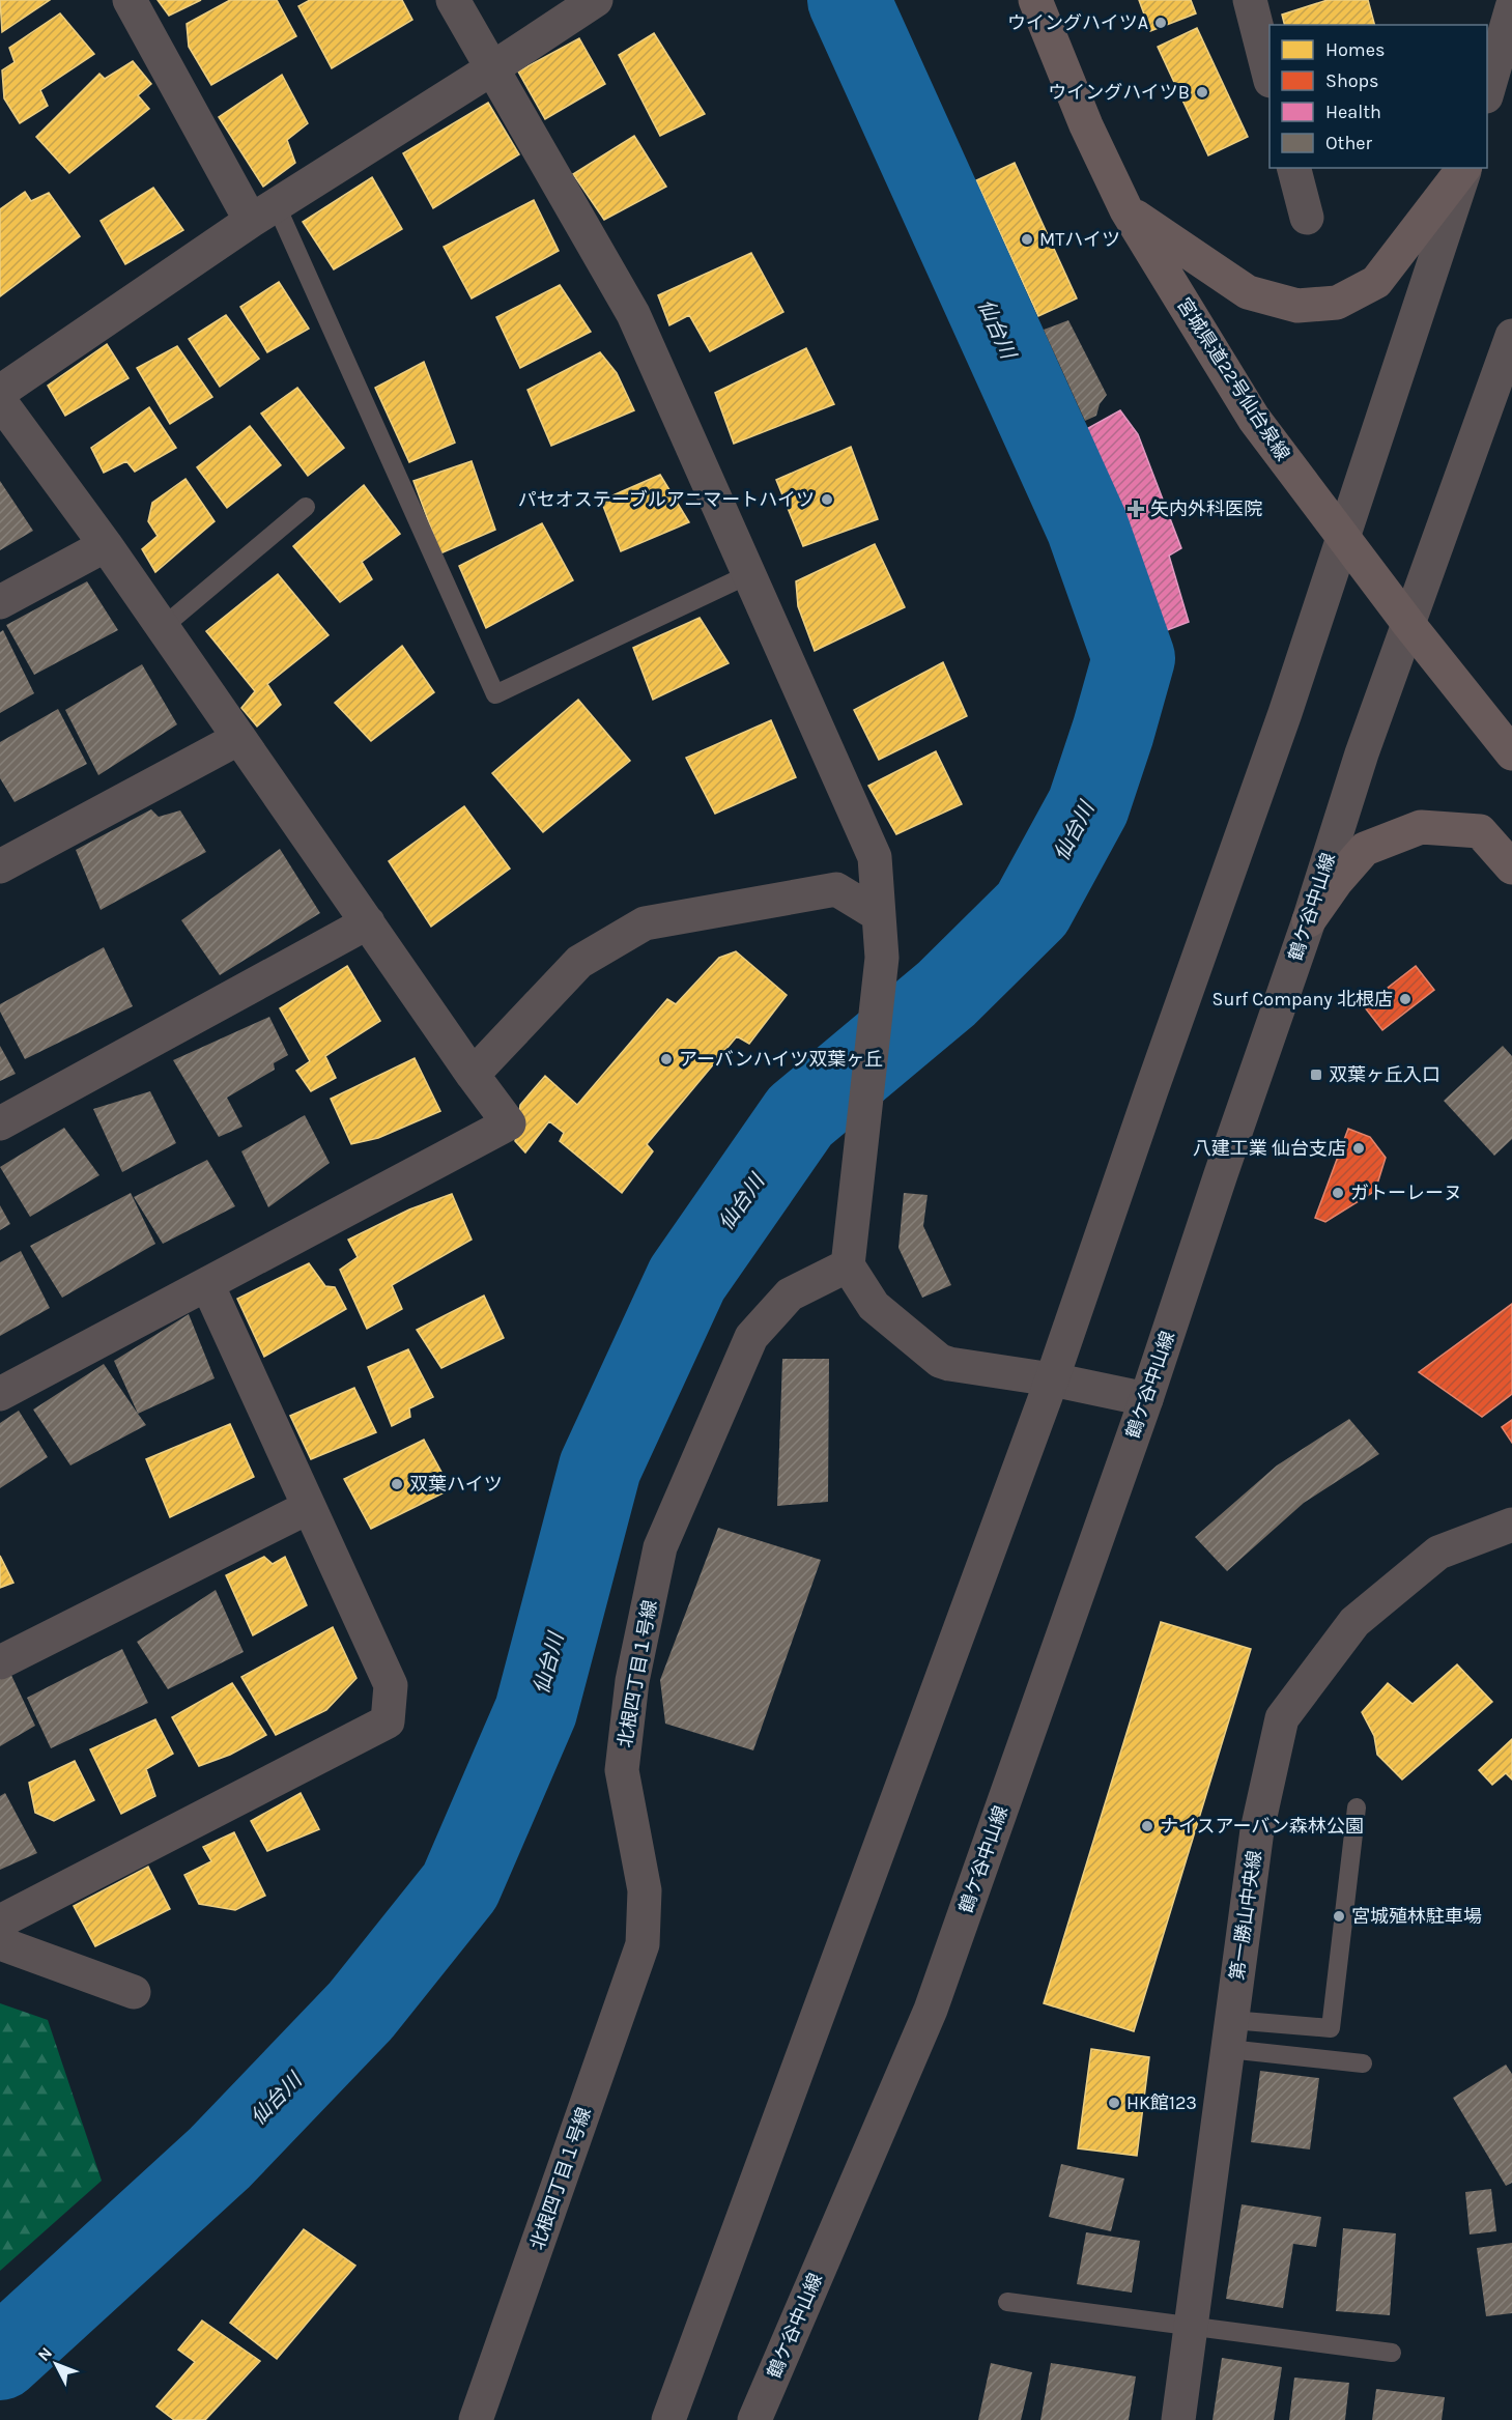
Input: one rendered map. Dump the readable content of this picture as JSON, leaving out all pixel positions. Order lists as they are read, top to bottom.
{
  "streets": {
    "main road": ["宮城県道22号仙台泉線"],
    "street": ["鶴ケ谷中山線", "北根四丁目１号線", "第一勝山中央線"]
  },
  "crossings": [
    ["宮城県道22号仙台泉線", "鶴ケ谷中山線"]
  ],
  "water": ["仙台川"],
  "places": {
    "other": [
      "ウイングハイツA",
      "ウイングハイツB",
      "MTハイツ",
      "パセオステーブルアニマートハイツ",
      "Surf Company 北根店",
      "アーバンハイツ双葉ヶ丘",
      "八建工業 仙台支店",
      "ガトーレーヌ",
      "双葉ハイツ",
      "ナイスアーバン森林公園",
      "宮城殖林駐車場",
      "HK館123"
    ],
    "health": ["矢内外科医院"],
    "transit": ["双葉ヶ丘入口"]
  },
  "legend": [
    "Homes",
    "Shops",
    "Health",
    "Other"
  ],
  "north": "top left"
}
